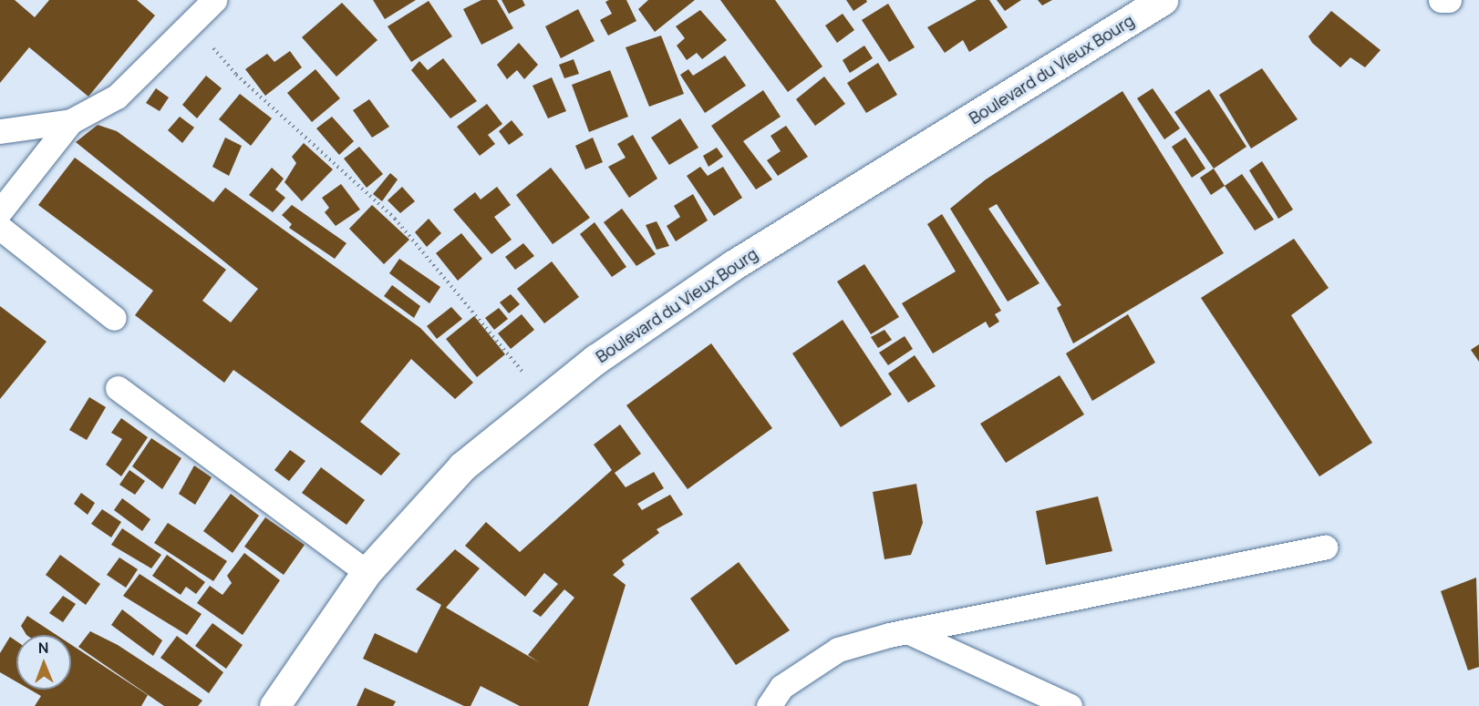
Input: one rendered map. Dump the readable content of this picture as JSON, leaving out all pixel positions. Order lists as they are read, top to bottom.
{
  "streets": {
    "main road": ["Boulevard du Vieux Bourg"]
  },
  "north": "top"
}
